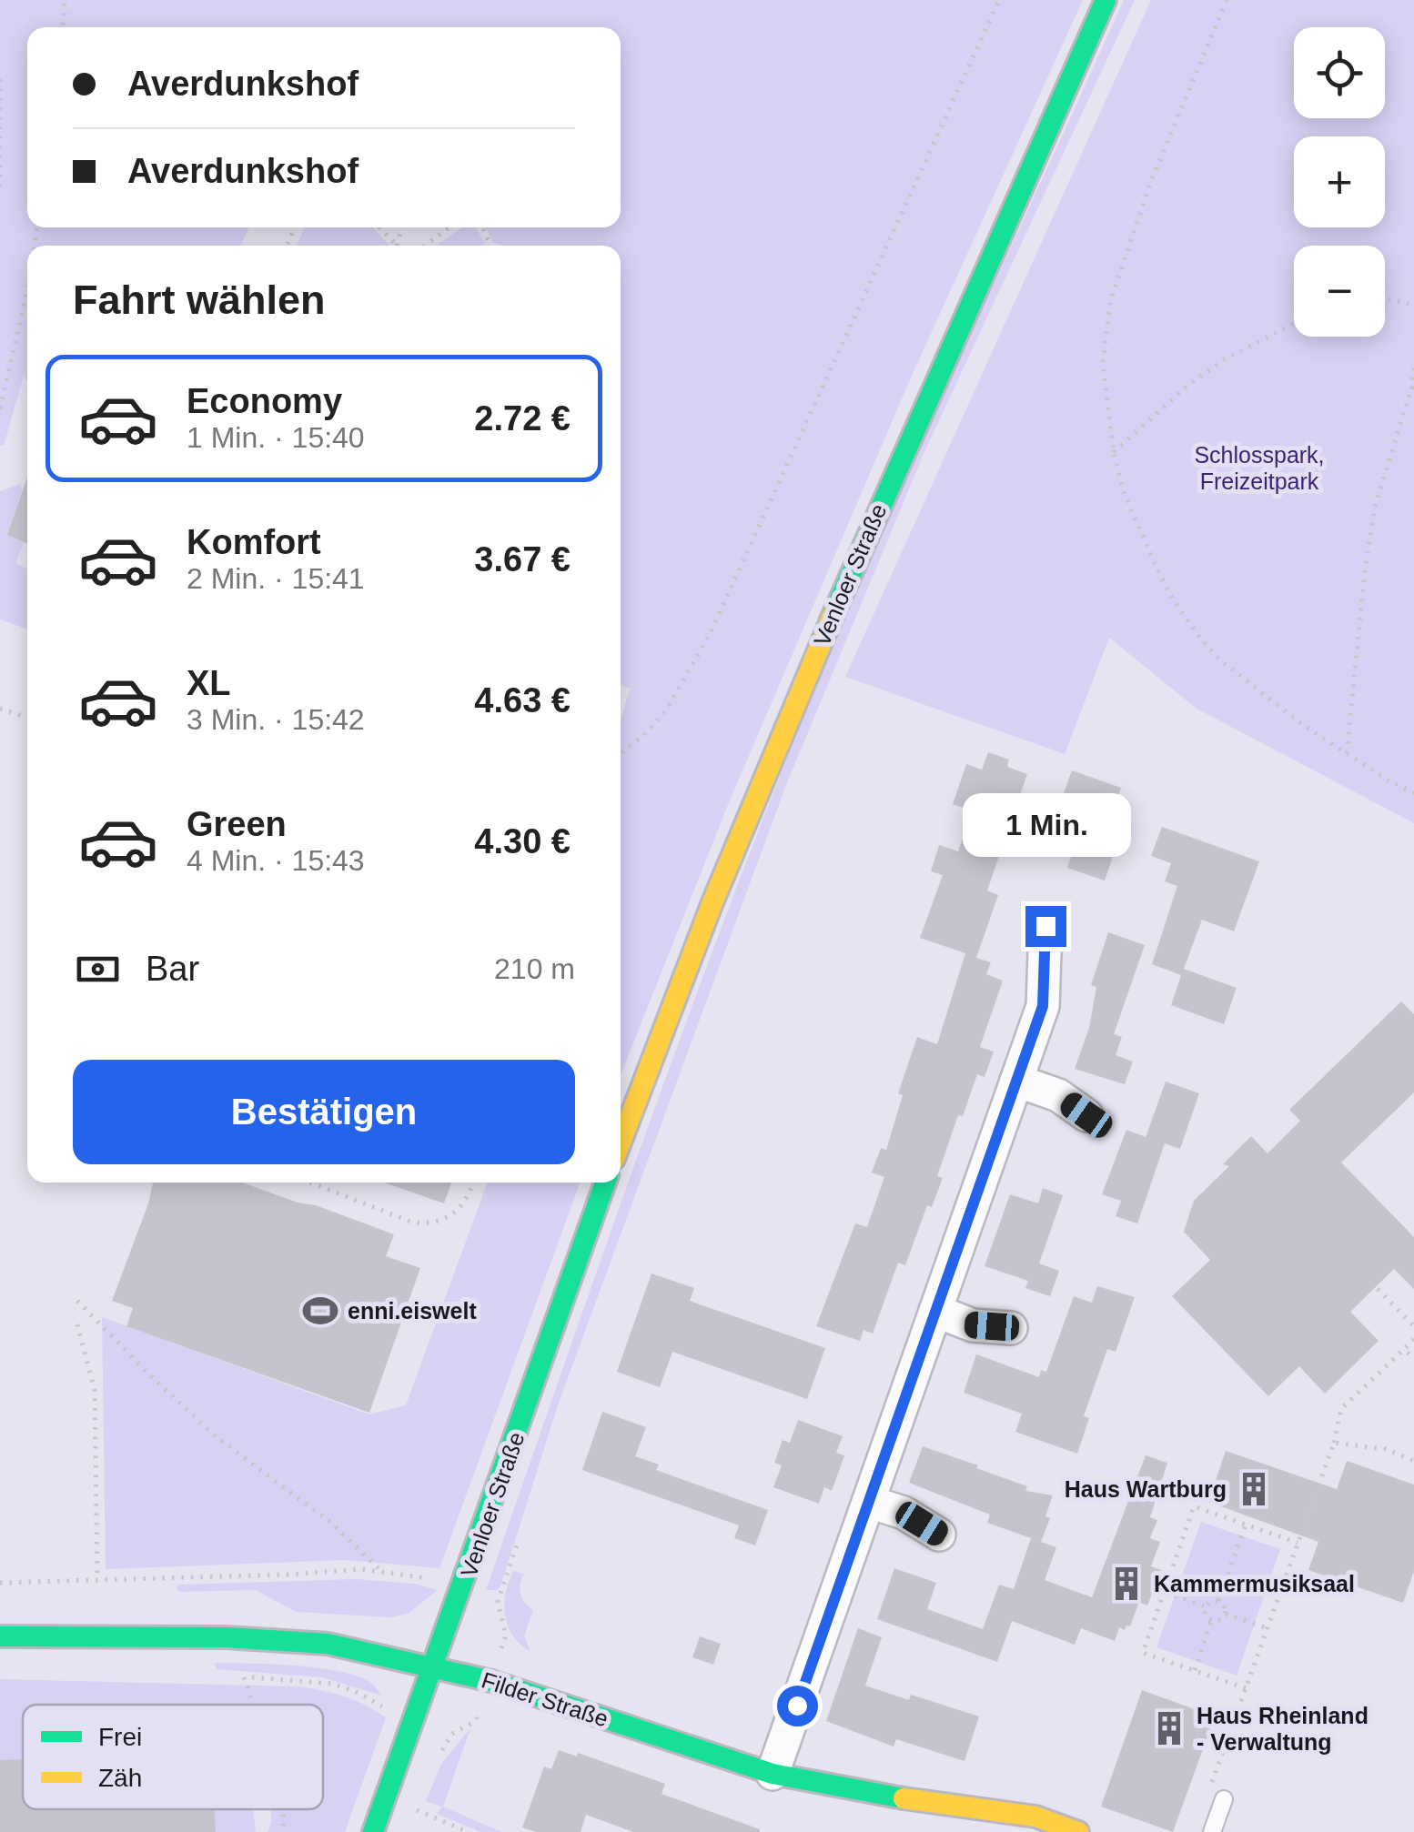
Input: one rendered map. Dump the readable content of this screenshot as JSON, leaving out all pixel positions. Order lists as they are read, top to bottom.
{
  "streets": {
    "main road": ["Venloer Straße", "Filder Straße"]
  },
  "crossings": [
    ["Venloer Straße", "Filder Straße"]
  ],
  "parks": ["Schlosspark, Freizeitpark"],
  "places": {
    "sports": ["enni.eiswelt"],
    "building": ["Haus Wartburg", "Kammermusiksaal", "Haus Rheinland - Verwaltung"]
  },
  "legend": ["Frei", "Zäh"],
  "page": {
    "map_buttons": ["+", "−"],
    "banner": ["Averdunkshof", "Averdunkshof"],
    "heading": "Fahrt wählen",
    "list": [
      {
        "name": "Economy",
        "note": "1 Min. · 15:40",
        "value": "2.72 €"
      },
      {
        "name": "Komfort",
        "note": "2 Min. · 15:41",
        "value": "3.67 €"
      },
      {
        "name": "XL",
        "note": "3 Min. · 15:42",
        "value": "4.63 €"
      },
      {
        "name": "Green",
        "note": "4 Min. · 15:43",
        "value": "4.30 €"
      }
    ],
    "bubble": "1 Min.",
    "pay": ["Bar", "210 m"],
    "buttons": "Bestätigen"
  }
}
